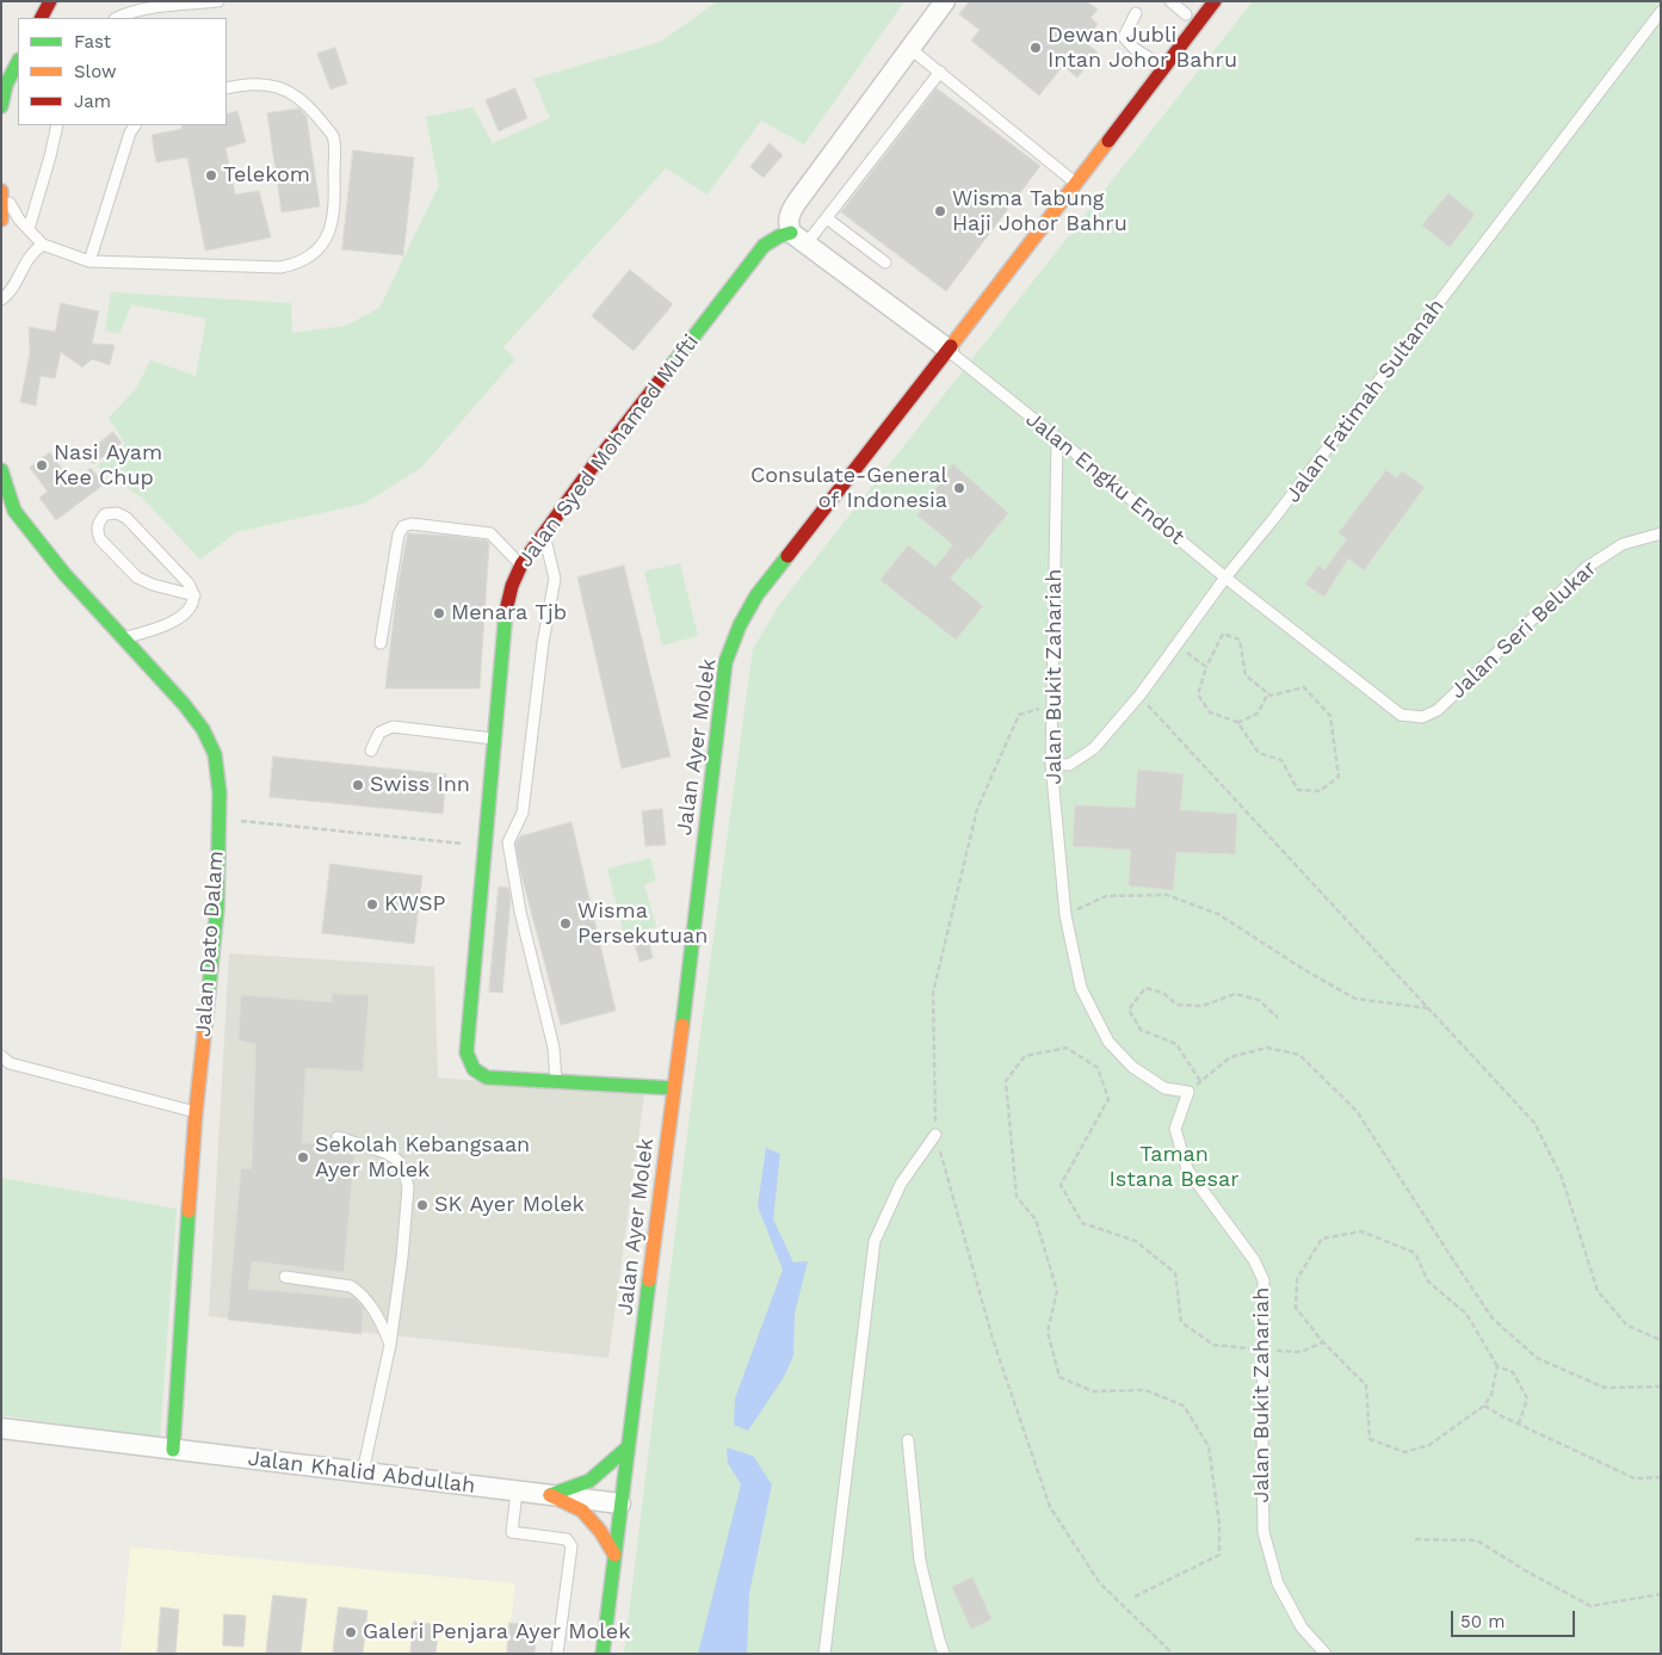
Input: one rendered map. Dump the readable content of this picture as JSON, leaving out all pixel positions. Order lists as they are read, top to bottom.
{
  "streets": {
    "street": [
      "Jalan Syed Mohamed Mufti",
      "Jalan Engku Endot",
      "Jalan Ayer Molek",
      "Jalan Dato Dalam",
      "Jalan Khalid Abdullah"
    ],
    "lane": ["Jalan Fatimah Sultanah", "Jalan Seri Belukar", "Jalan Bukit Zahariah"]
  },
  "crossings": [
    ["Jalan Fatimah Sultanah", "Jalan Engku Endot"],
    ["Jalan Fatimah Sultanah", "Jalan Bukit Zahariah"],
    ["Jalan Syed Mohamed Mufti", "Jalan Engku Endot"],
    ["Jalan Syed Mohamed Mufti", "Jalan Ayer Molek"],
    ["Jalan Engku Endot", "Jalan Seri Belukar"],
    ["Jalan Engku Endot", "Jalan Bukit Zahariah"],
    ["Jalan Engku Endot", "Jalan Ayer Molek"],
    ["Jalan Ayer Molek", "Jalan Khalid Abdullah"],
    ["Jalan Dato Dalam", "Jalan Khalid Abdullah"]
  ],
  "parks": ["Taman Istana Besar"],
  "places": [
    "Dewan Jubli Intan Johor Bahru",
    "Telekom",
    "Wisma Tabung Haji Johor Bahru",
    "Nasi Ayam Kee Chup",
    "Consulate-General of Indonesia",
    "Menara Tjb",
    "Swiss Inn",
    "KWSP",
    "Wisma Persekutuan",
    "Sekolah Kebangsaan Ayer Molek",
    "SK Ayer Molek",
    "Galeri Penjara Ayer Molek"
  ],
  "legend": ["Fast", "Slow", "Jam"],
  "scale_bar": "50 m"
}
